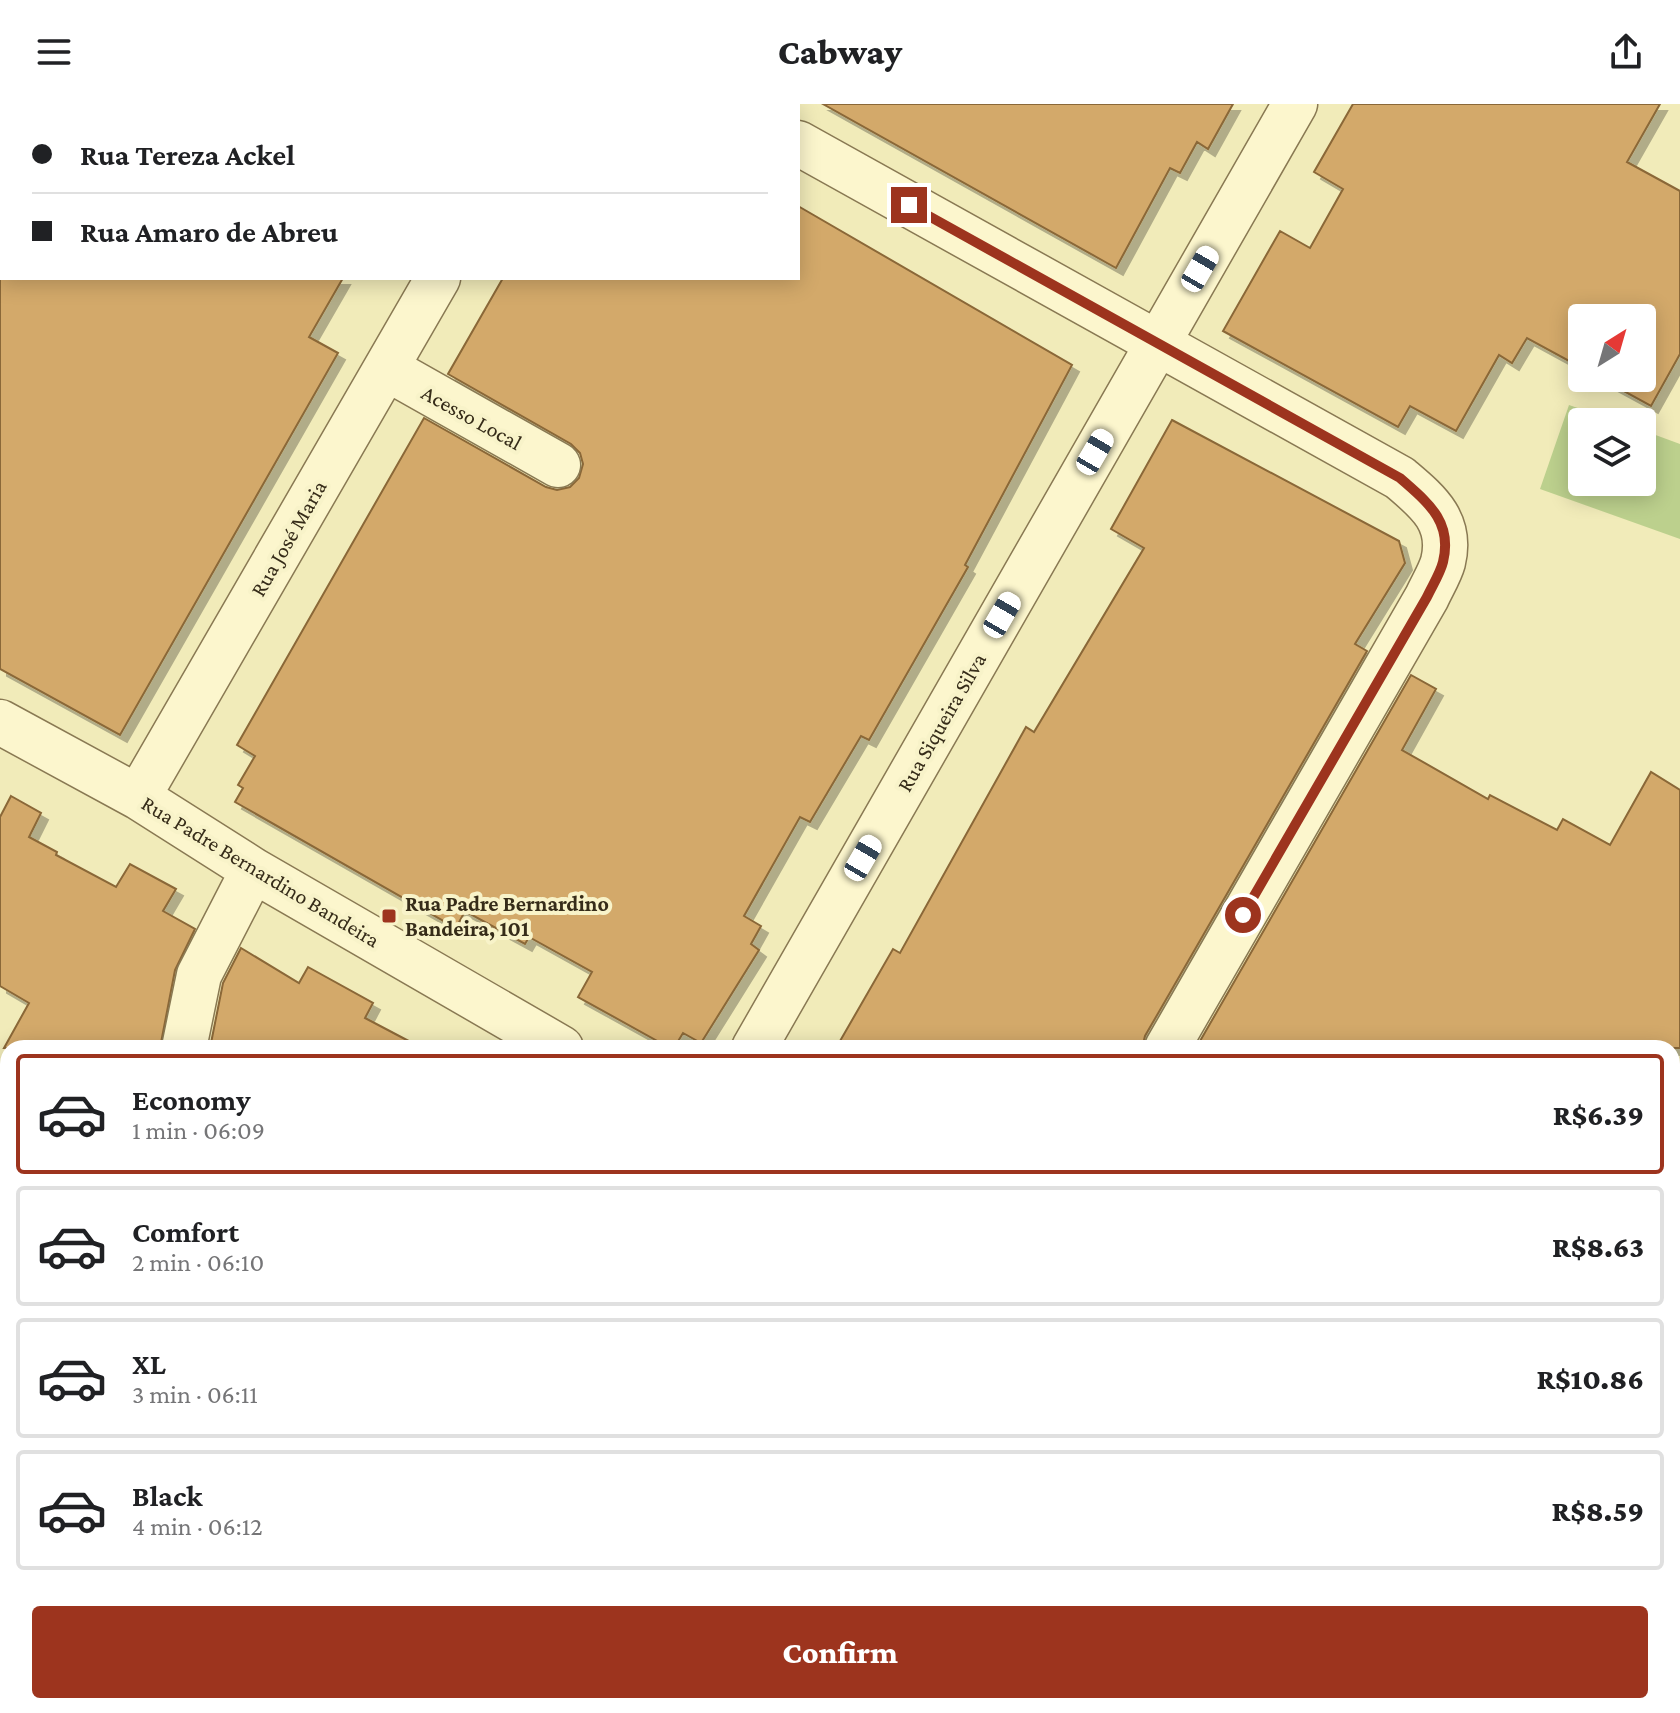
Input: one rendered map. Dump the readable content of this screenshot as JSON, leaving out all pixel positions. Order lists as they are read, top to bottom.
{
  "streets": {
    "street": [
      "Acesso Local",
      "Rua José Maria",
      "Rua Siqueira Silva",
      "Rua Padre Bernardino Bandeira"
    ]
  },
  "crossings": [
    ["Acesso Local", "Rua José Maria"],
    ["Rua José Maria", "Rua Padre Bernardino Bandeira"]
  ],
  "places": {
    "transit": ["Rua Padre Bernardino Bandeira, 101"]
  },
  "north": "top right",
  "page": {
    "header": "Cabway",
    "banner": ["Rua Tereza Ackel", "Rua Amaro de Abreu"],
    "list": [
      {
        "name": "Economy",
        "note": "1 min · 06:09",
        "value": "R$6.39"
      },
      {
        "name": "Comfort",
        "note": "2 min · 06:10",
        "value": "R$8.63"
      },
      {
        "name": "XL",
        "note": "3 min · 06:11",
        "value": "R$10.86"
      },
      {
        "name": "Black",
        "note": "4 min · 06:12",
        "value": "R$8.59"
      }
    ],
    "buttons": "Confirm"
  }
}
